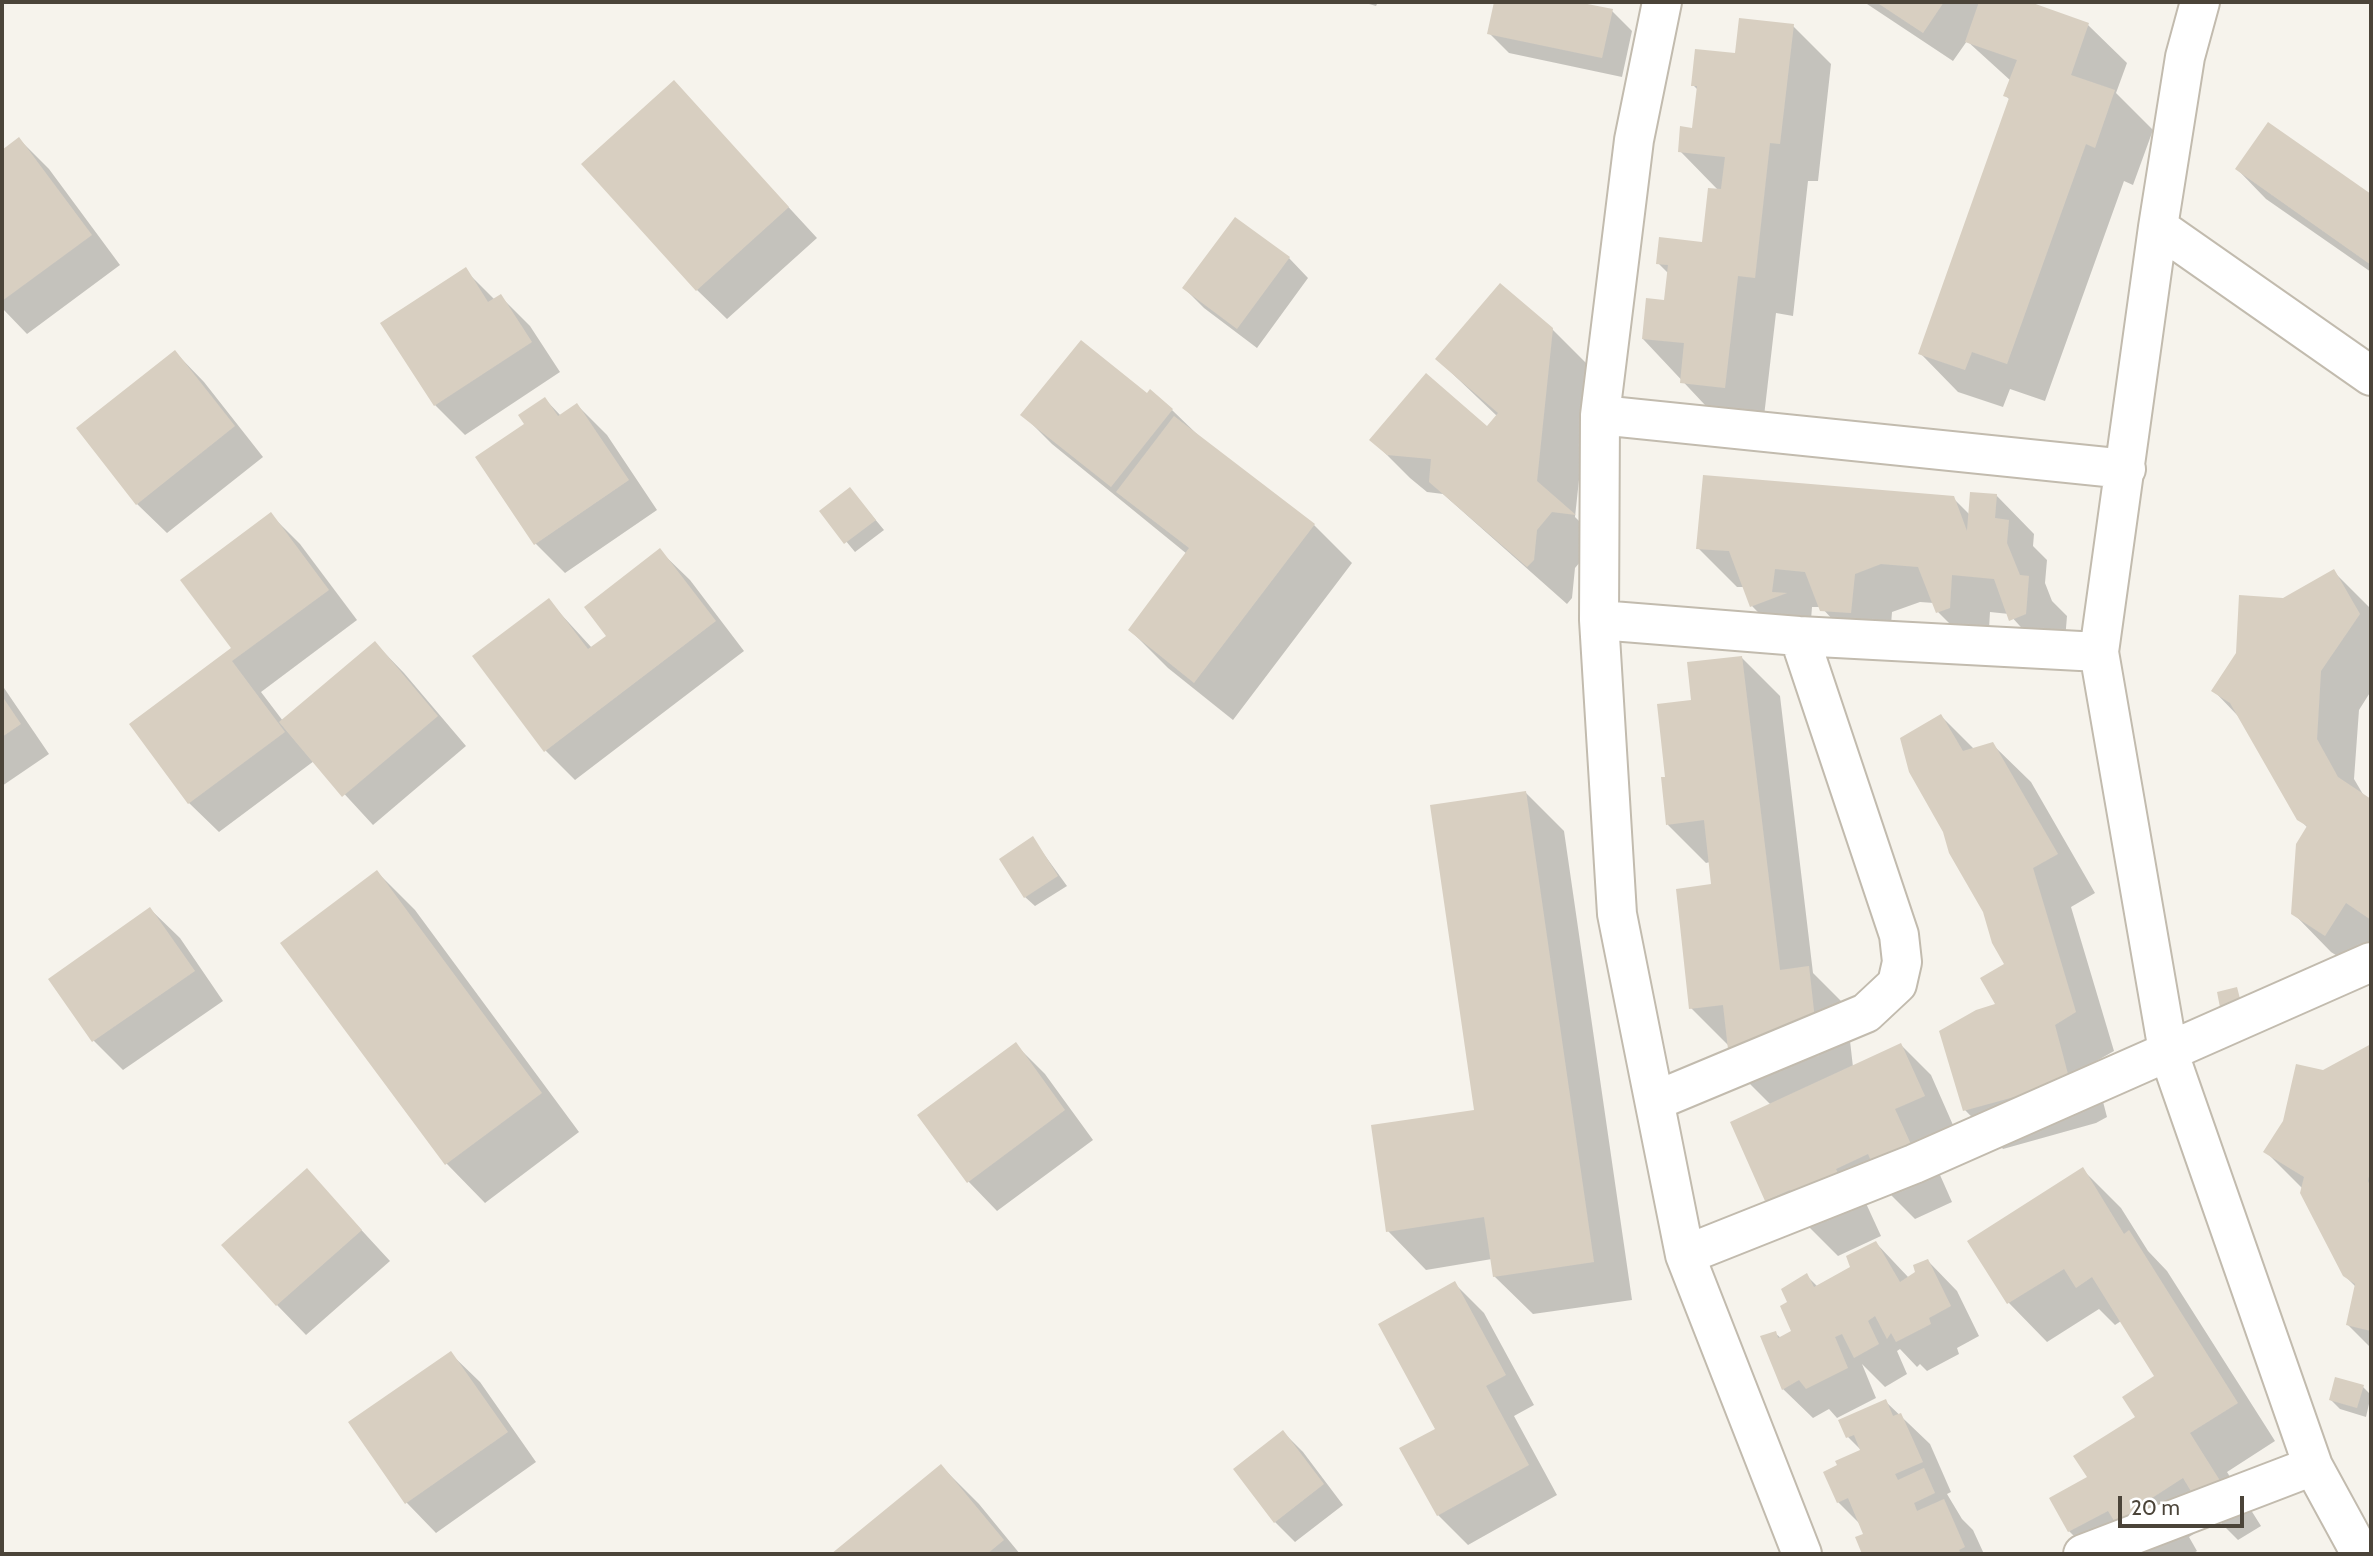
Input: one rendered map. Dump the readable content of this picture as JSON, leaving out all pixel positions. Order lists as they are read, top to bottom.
{
  "scale_bar": "20 m"
}
